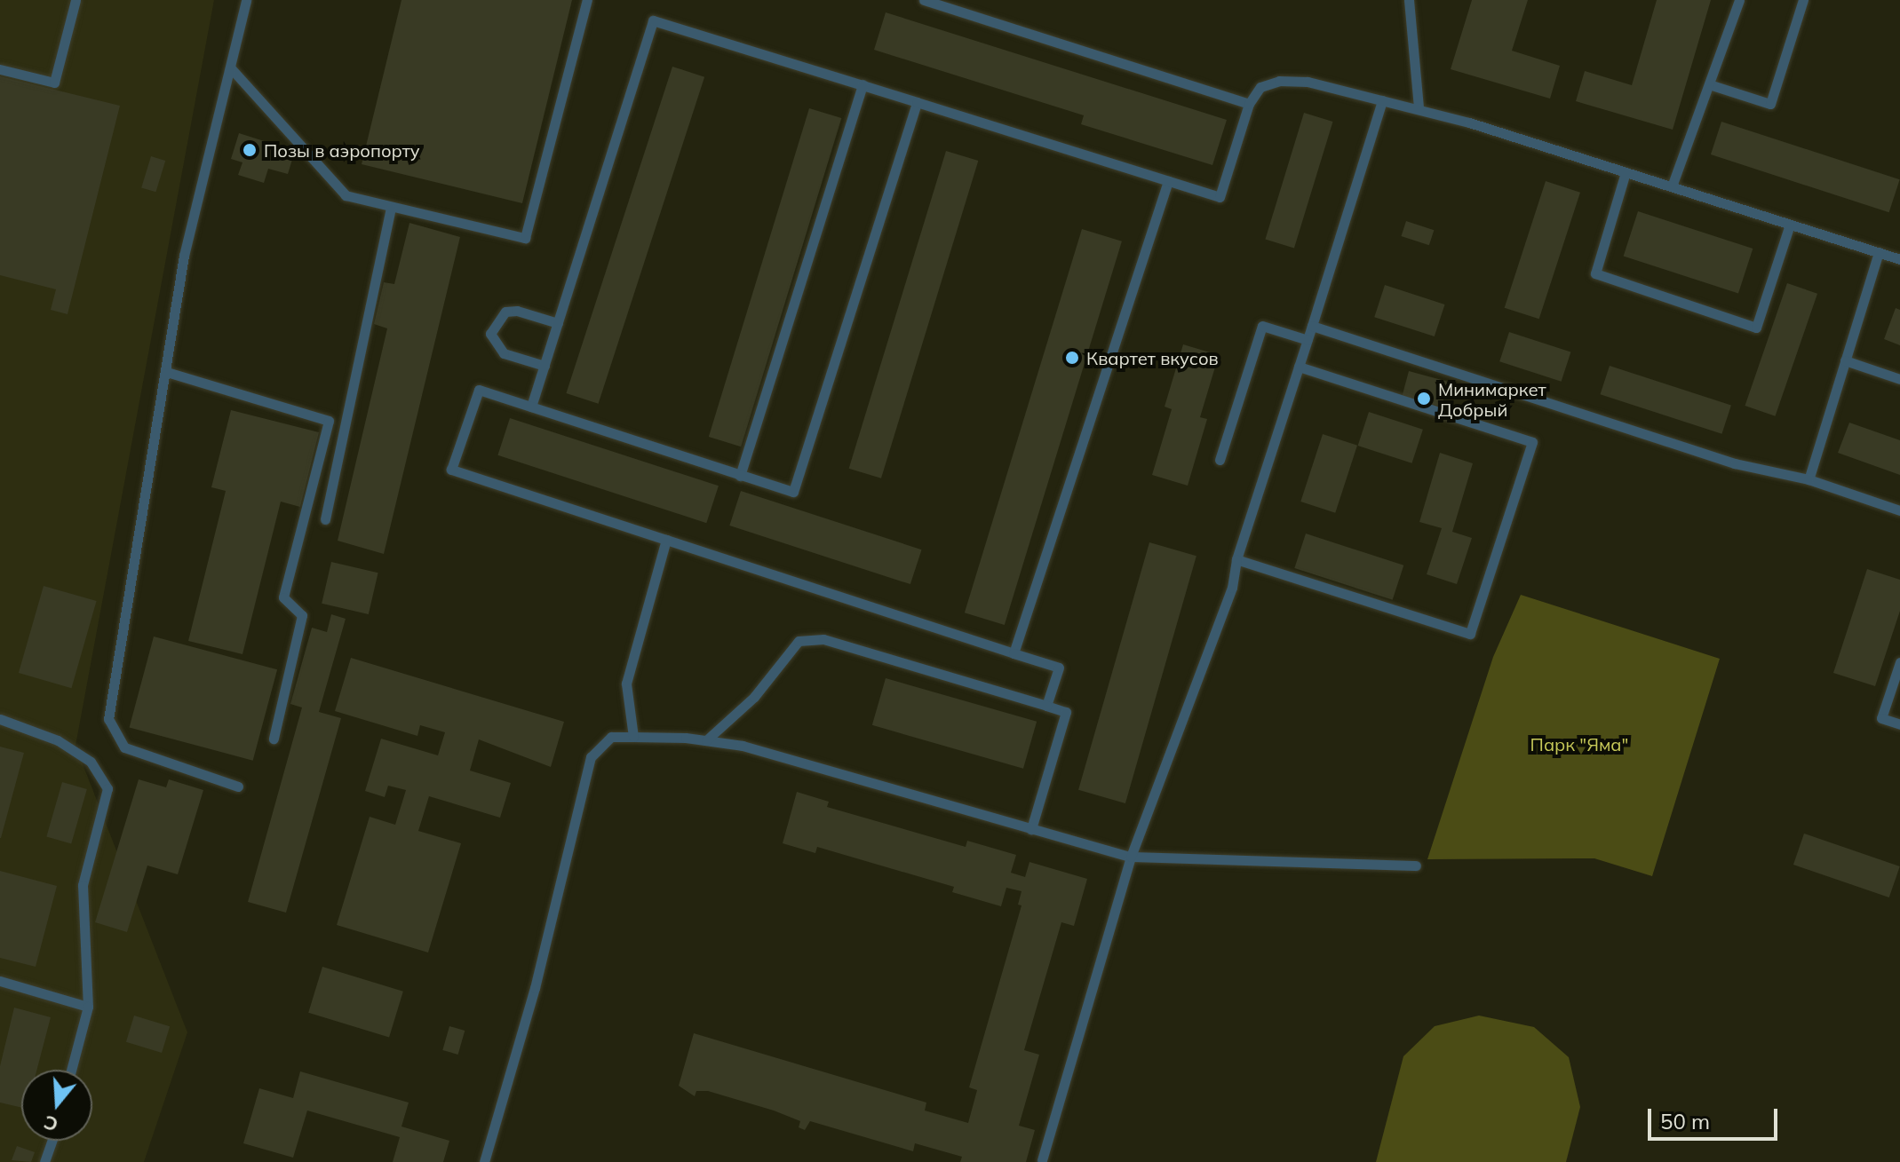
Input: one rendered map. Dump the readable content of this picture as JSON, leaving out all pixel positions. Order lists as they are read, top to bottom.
{
  "parks": ["Парк \"Яма\""],
  "places": ["Позы в аэропорту", "Квартет вкусов", "Минимаркет Добрый"],
  "scale_bar": "50 m",
  "north": "bottom"
}
